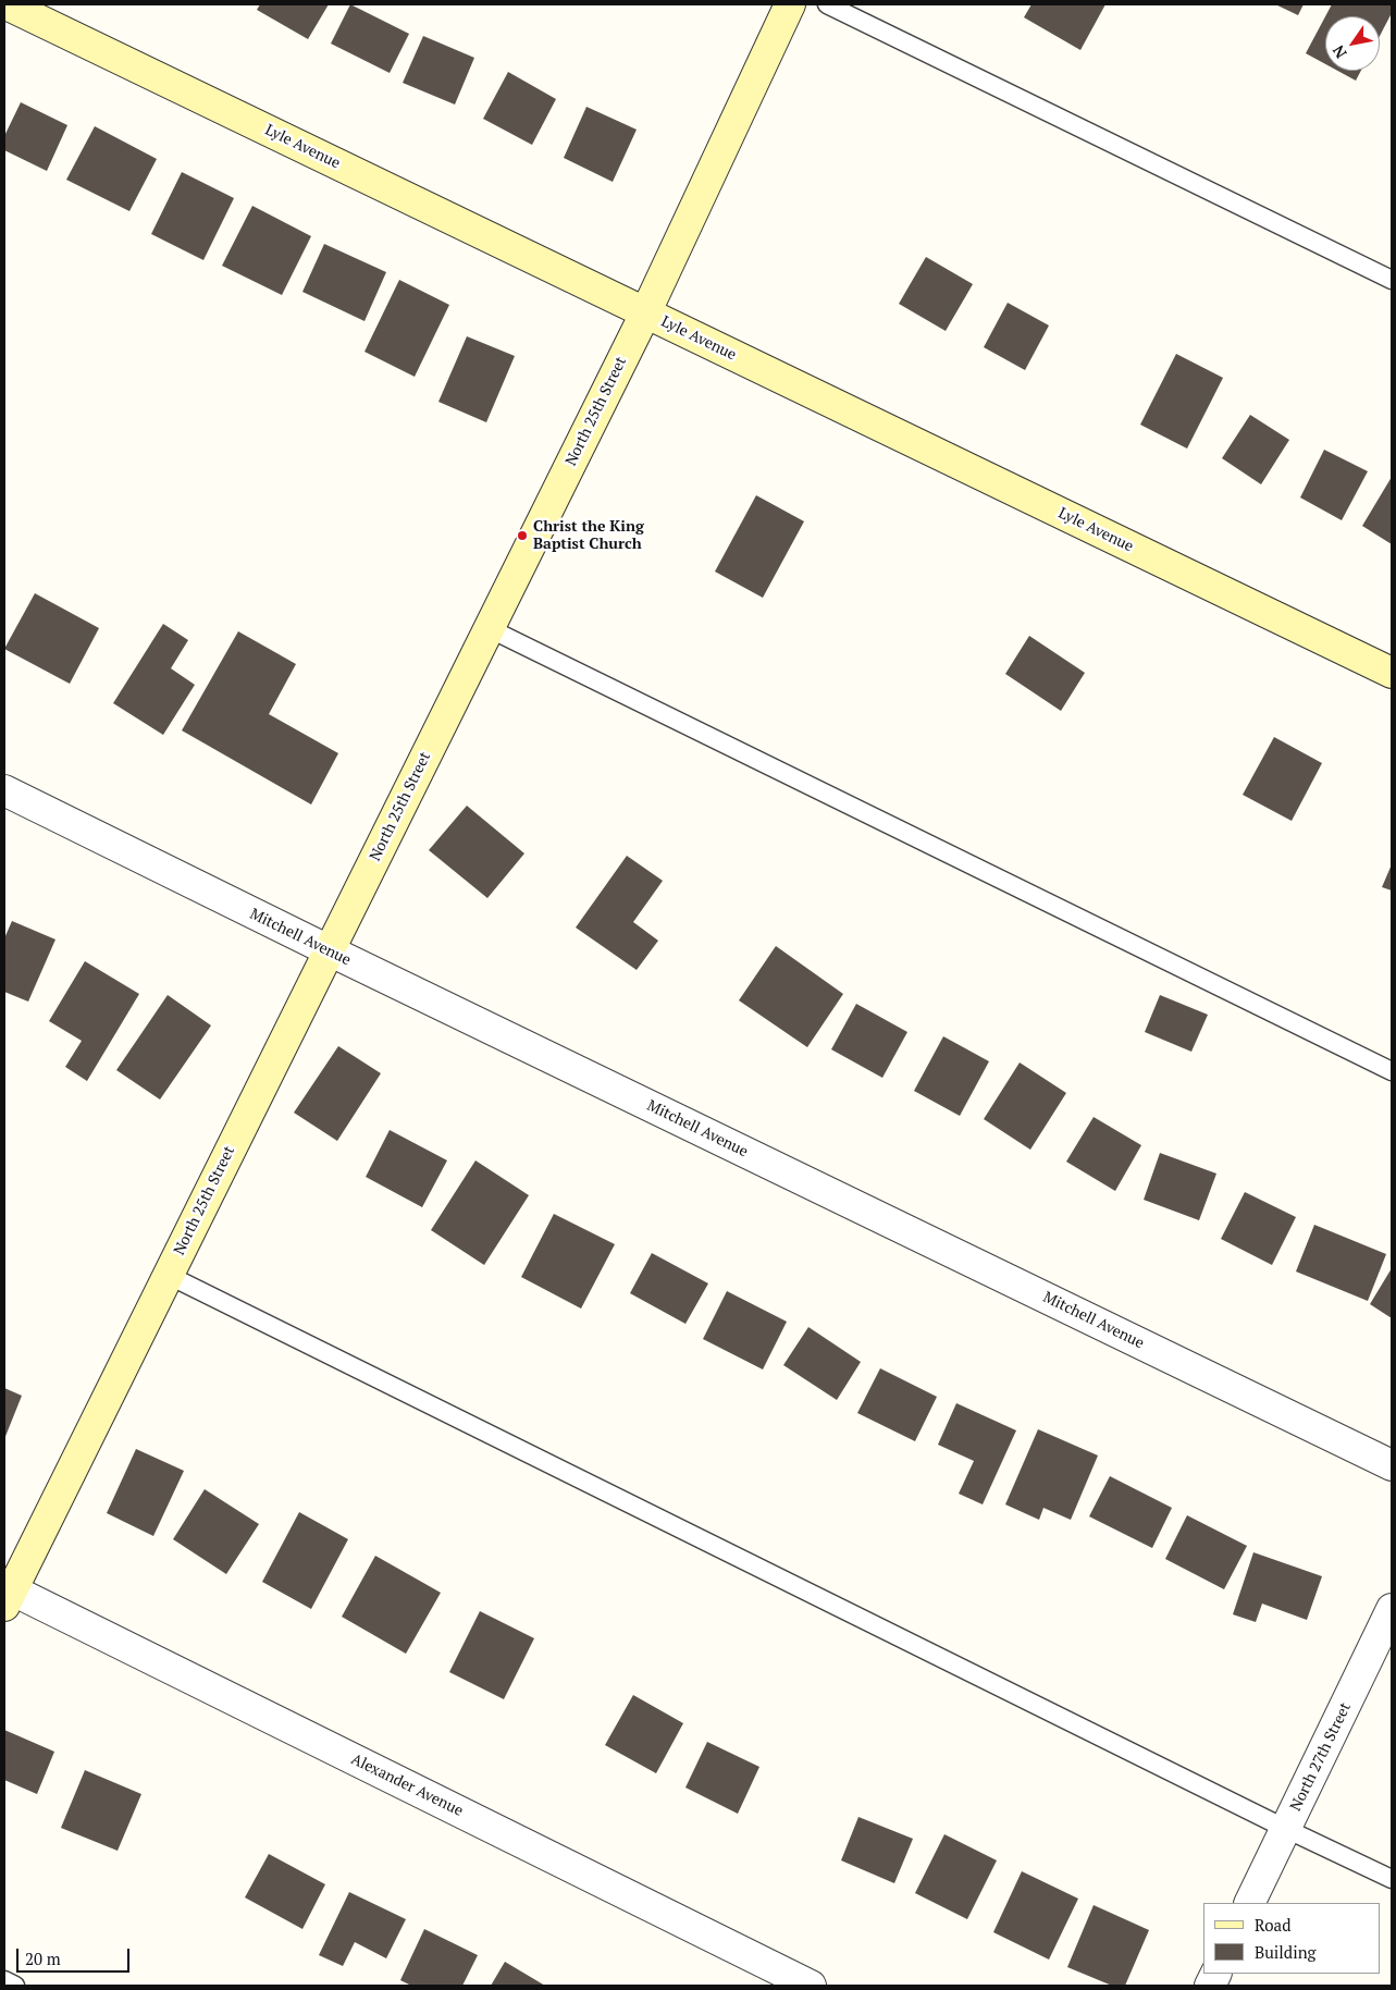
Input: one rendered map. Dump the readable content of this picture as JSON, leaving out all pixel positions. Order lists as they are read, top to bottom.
{
  "streets": {
    "main road": ["Lyle Avenue", "North 25th Street"],
    "street": ["Mitchell Avenue", "North 27th Street", "Alexander Avenue"]
  },
  "crossings": [
    ["Lyle Avenue", "North 25th Street"],
    ["North 25th Street", "Mitchell Avenue"],
    ["North 25th Street", "Alexander Avenue"]
  ],
  "places": ["Christ the King Baptist Church"],
  "legend": ["Road", "Building"],
  "scale_bar": "20 m",
  "north": "bottom left"
}
